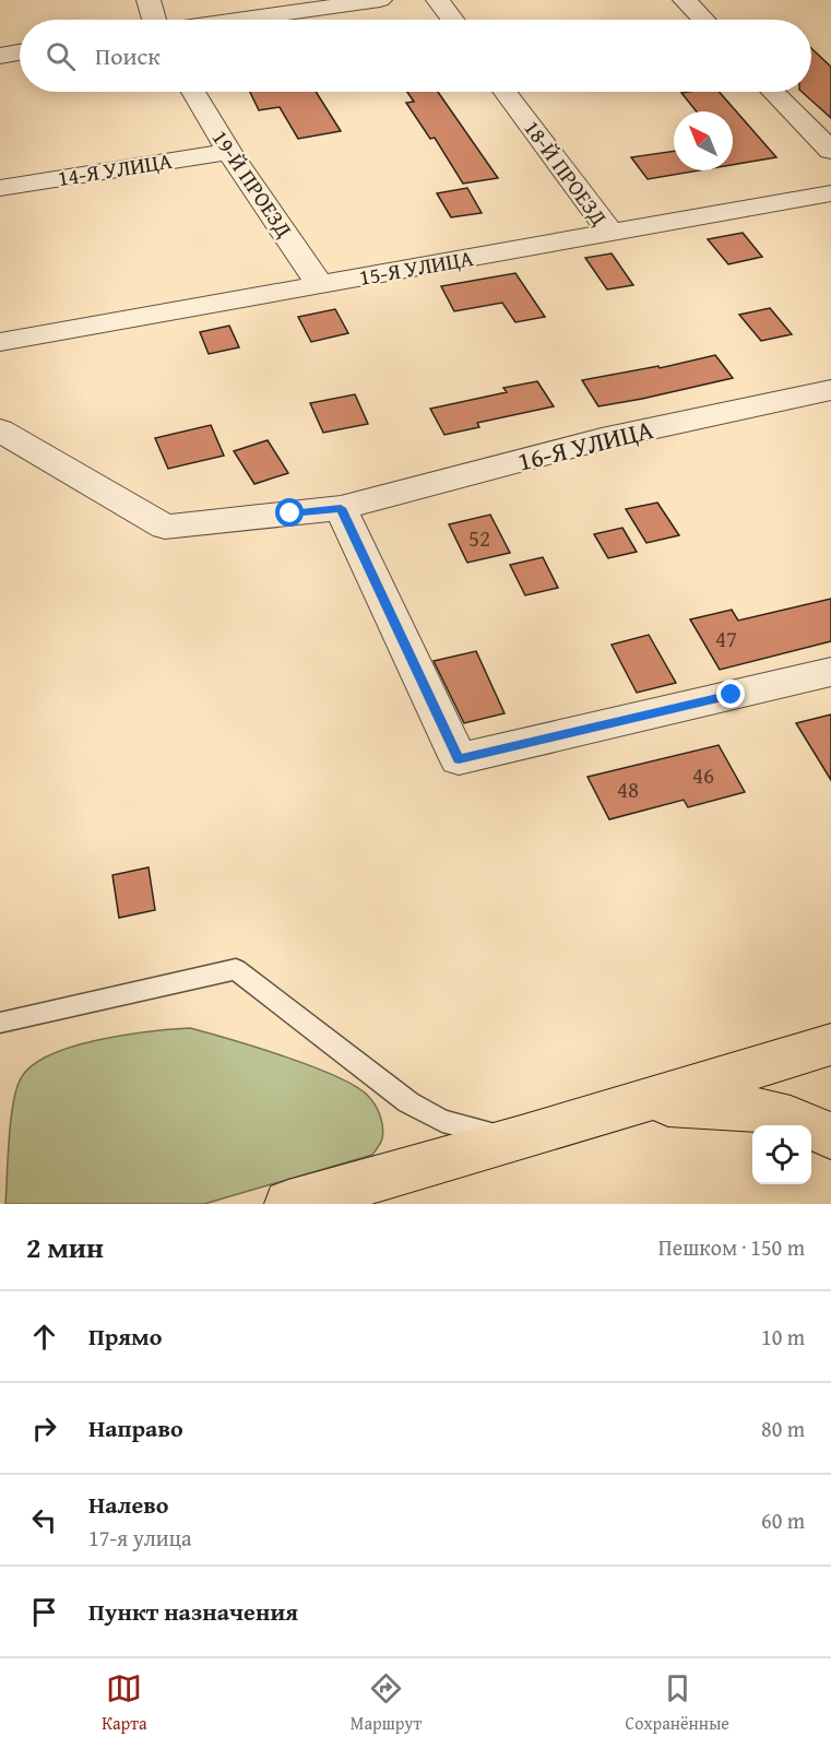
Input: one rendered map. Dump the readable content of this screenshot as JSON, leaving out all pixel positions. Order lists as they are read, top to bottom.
{
  "streets": {
    "street": [
      "14-Я УЛИЦА",
      "18-Й ПРОЕЗД",
      "19-Й ПРОЕЗД",
      "15-Я УЛИЦА",
      "16-Я УЛИЦА"
    ]
  },
  "crossings": [
    ["14-Я УЛИЦА", "19-Й ПРОЕЗД"],
    ["18-Й ПРОЕЗД", "15-Я УЛИЦА"],
    ["19-Й ПРОЕЗД", "15-Я УЛИЦА"]
  ],
  "house_numbers": [
    "52",
    "47",
    "46",
    "48"
  ],
  "north": "top left",
  "page": {
    "search": "Поиск",
    "heading": ["2 мин", "Пешком · 150 m"],
    "list": [
      ["Прямо", "10 m"],
      ["Направо", "80 m"],
      ["Налево", "17-я улица", "60 m"],
      "Пункт назначения"
    ],
    "nav": ["Карта", "Маршрут", "Сохранённые"]
  }
}
